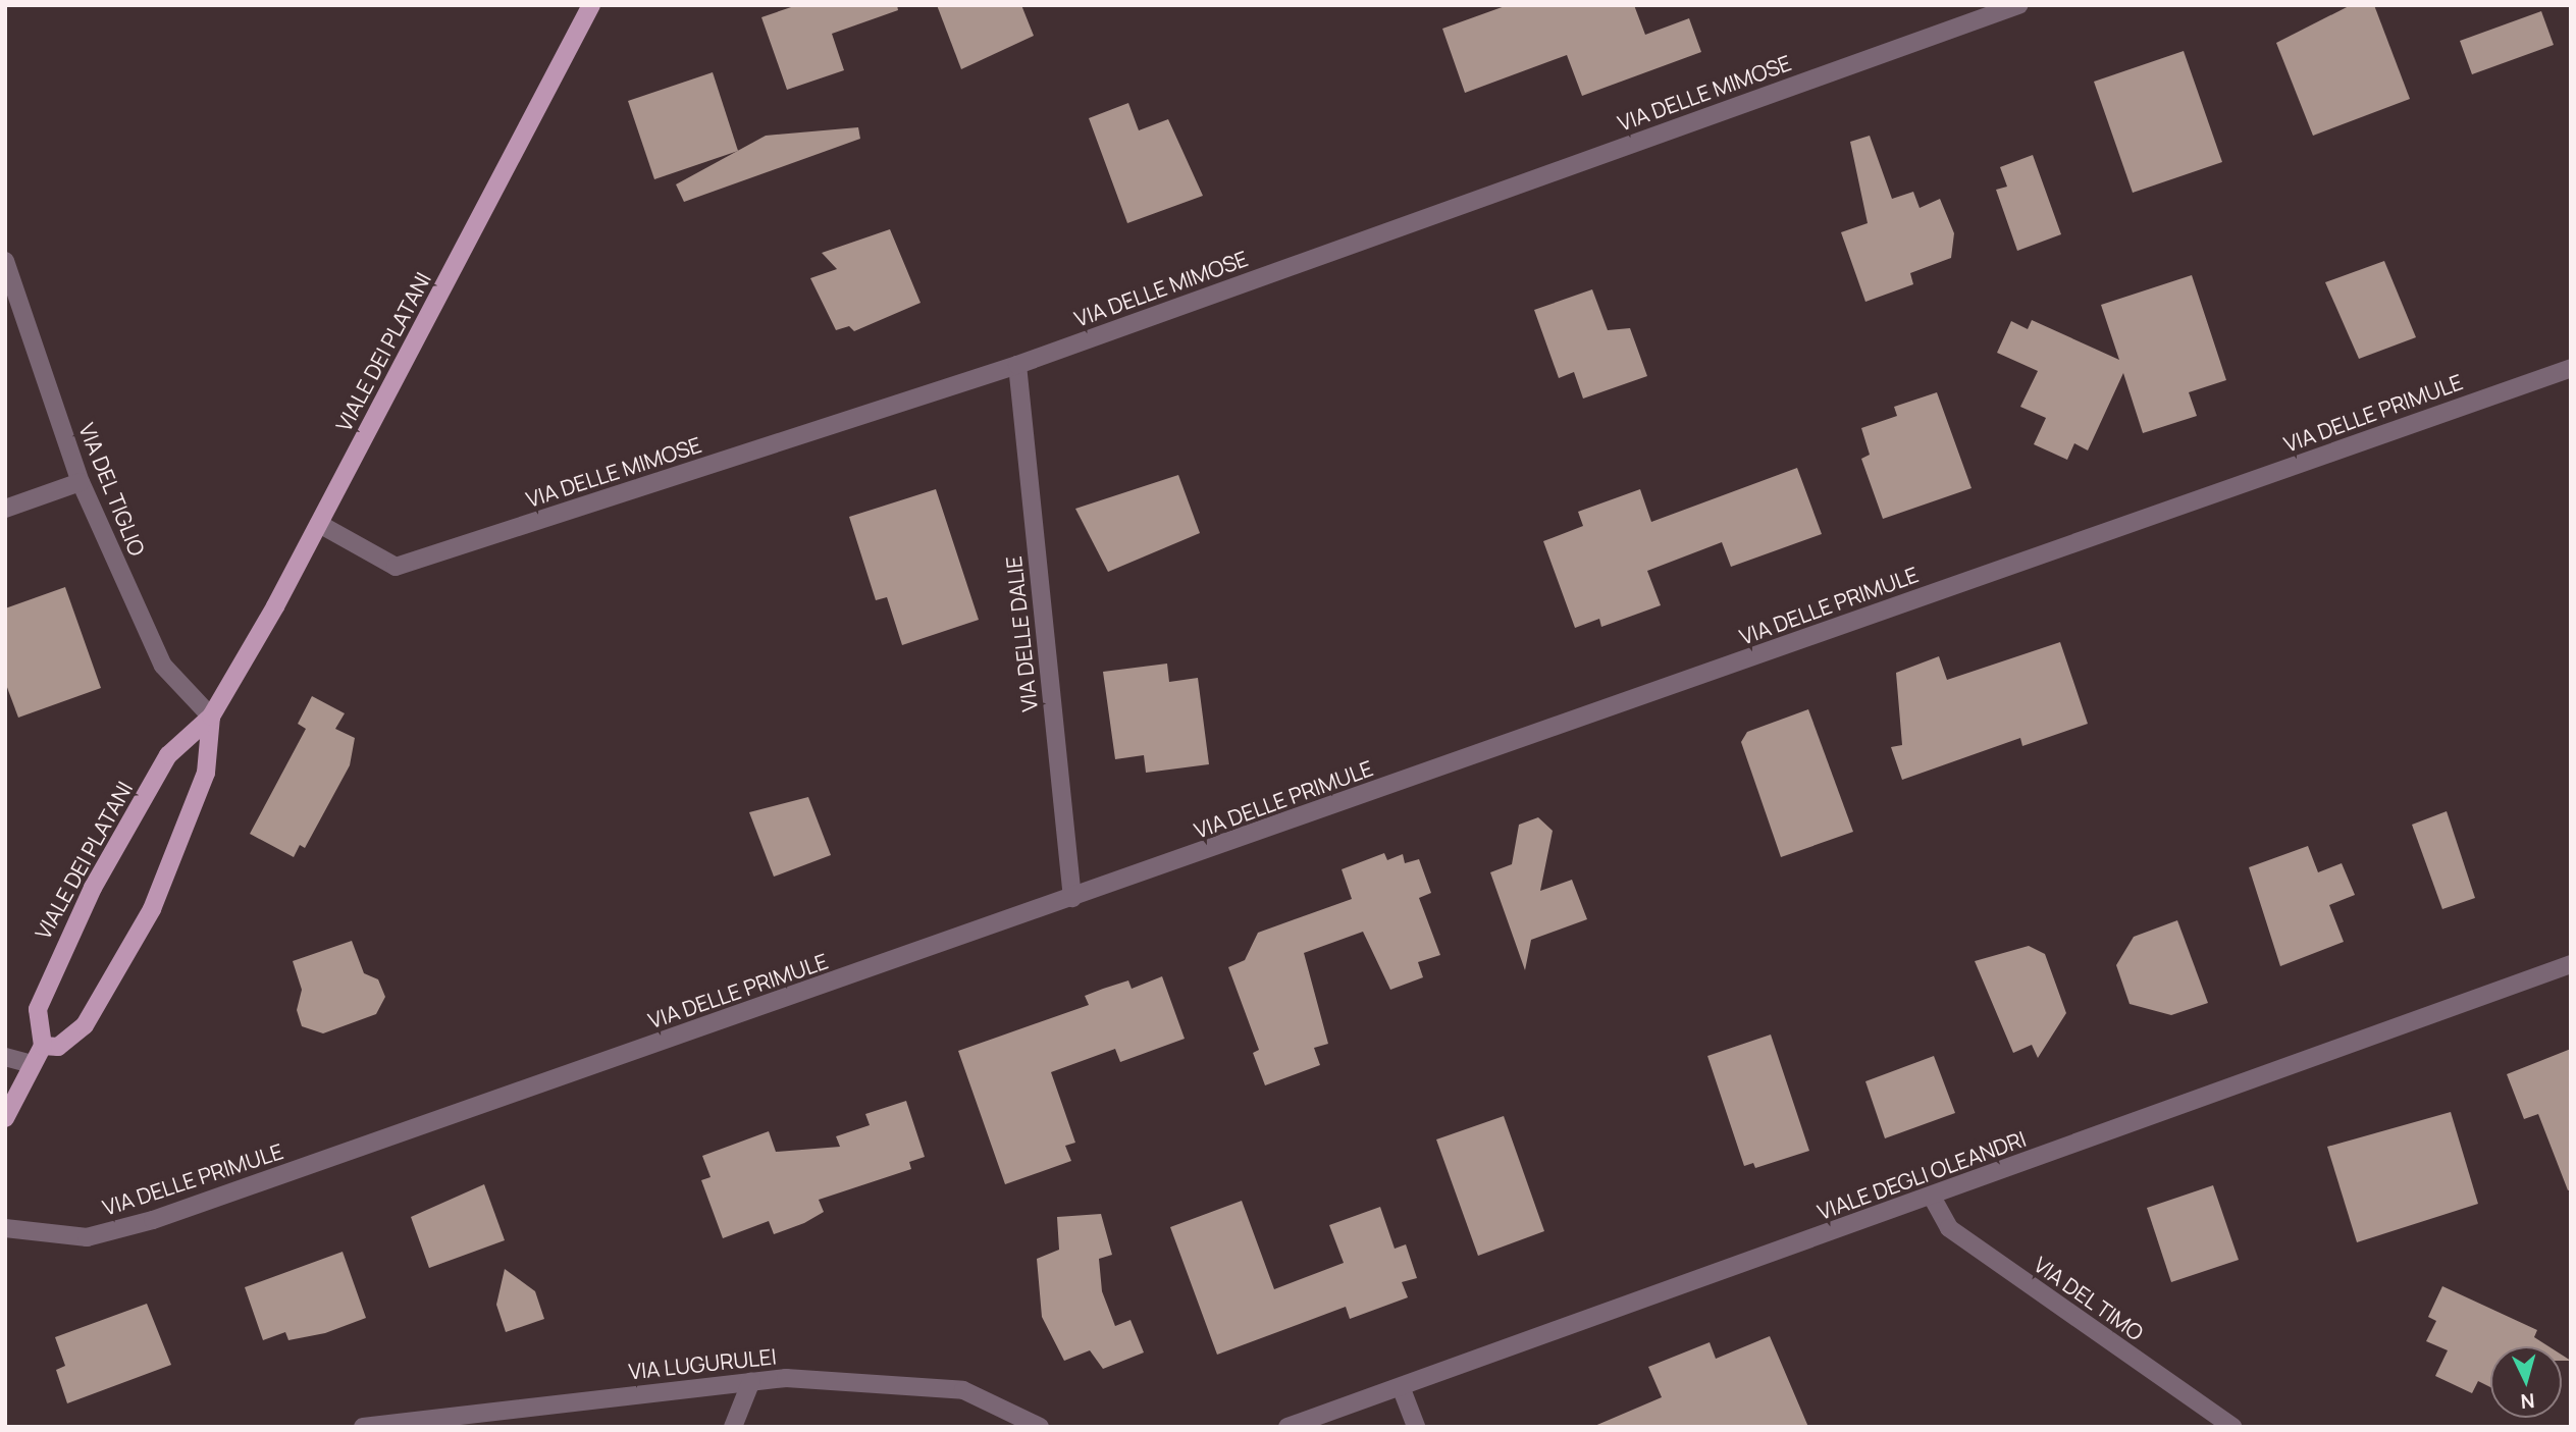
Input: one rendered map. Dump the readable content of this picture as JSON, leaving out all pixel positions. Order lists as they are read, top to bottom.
{
  "streets": {
    "main road": ["VIALE DEI PLATANI"],
    "street": [
      "VIA DELLE MIMOSE",
      "VIA DELLE PRIMULE",
      "VIA DEL TIGLIO",
      "VIA DELLE DALIE",
      "VIALE DEGLI OLEANDRI",
      "VIA DEL TIMO",
      "VIA LUGURULEI"
    ]
  },
  "crossings": [
    ["VIA DELLE MIMOSE", "VIALE DEI PLATANI"],
    ["VIA DELLE MIMOSE", "VIA DELLE DALIE"],
    ["VIALE DEI PLATANI", "VIA DEL TIGLIO"],
    ["VIA DELLE PRIMULE", "VIA DELLE DALIE"],
    ["VIALE DEGLI OLEANDRI", "VIA DEL TIMO"]
  ],
  "north": "bottom"
}
